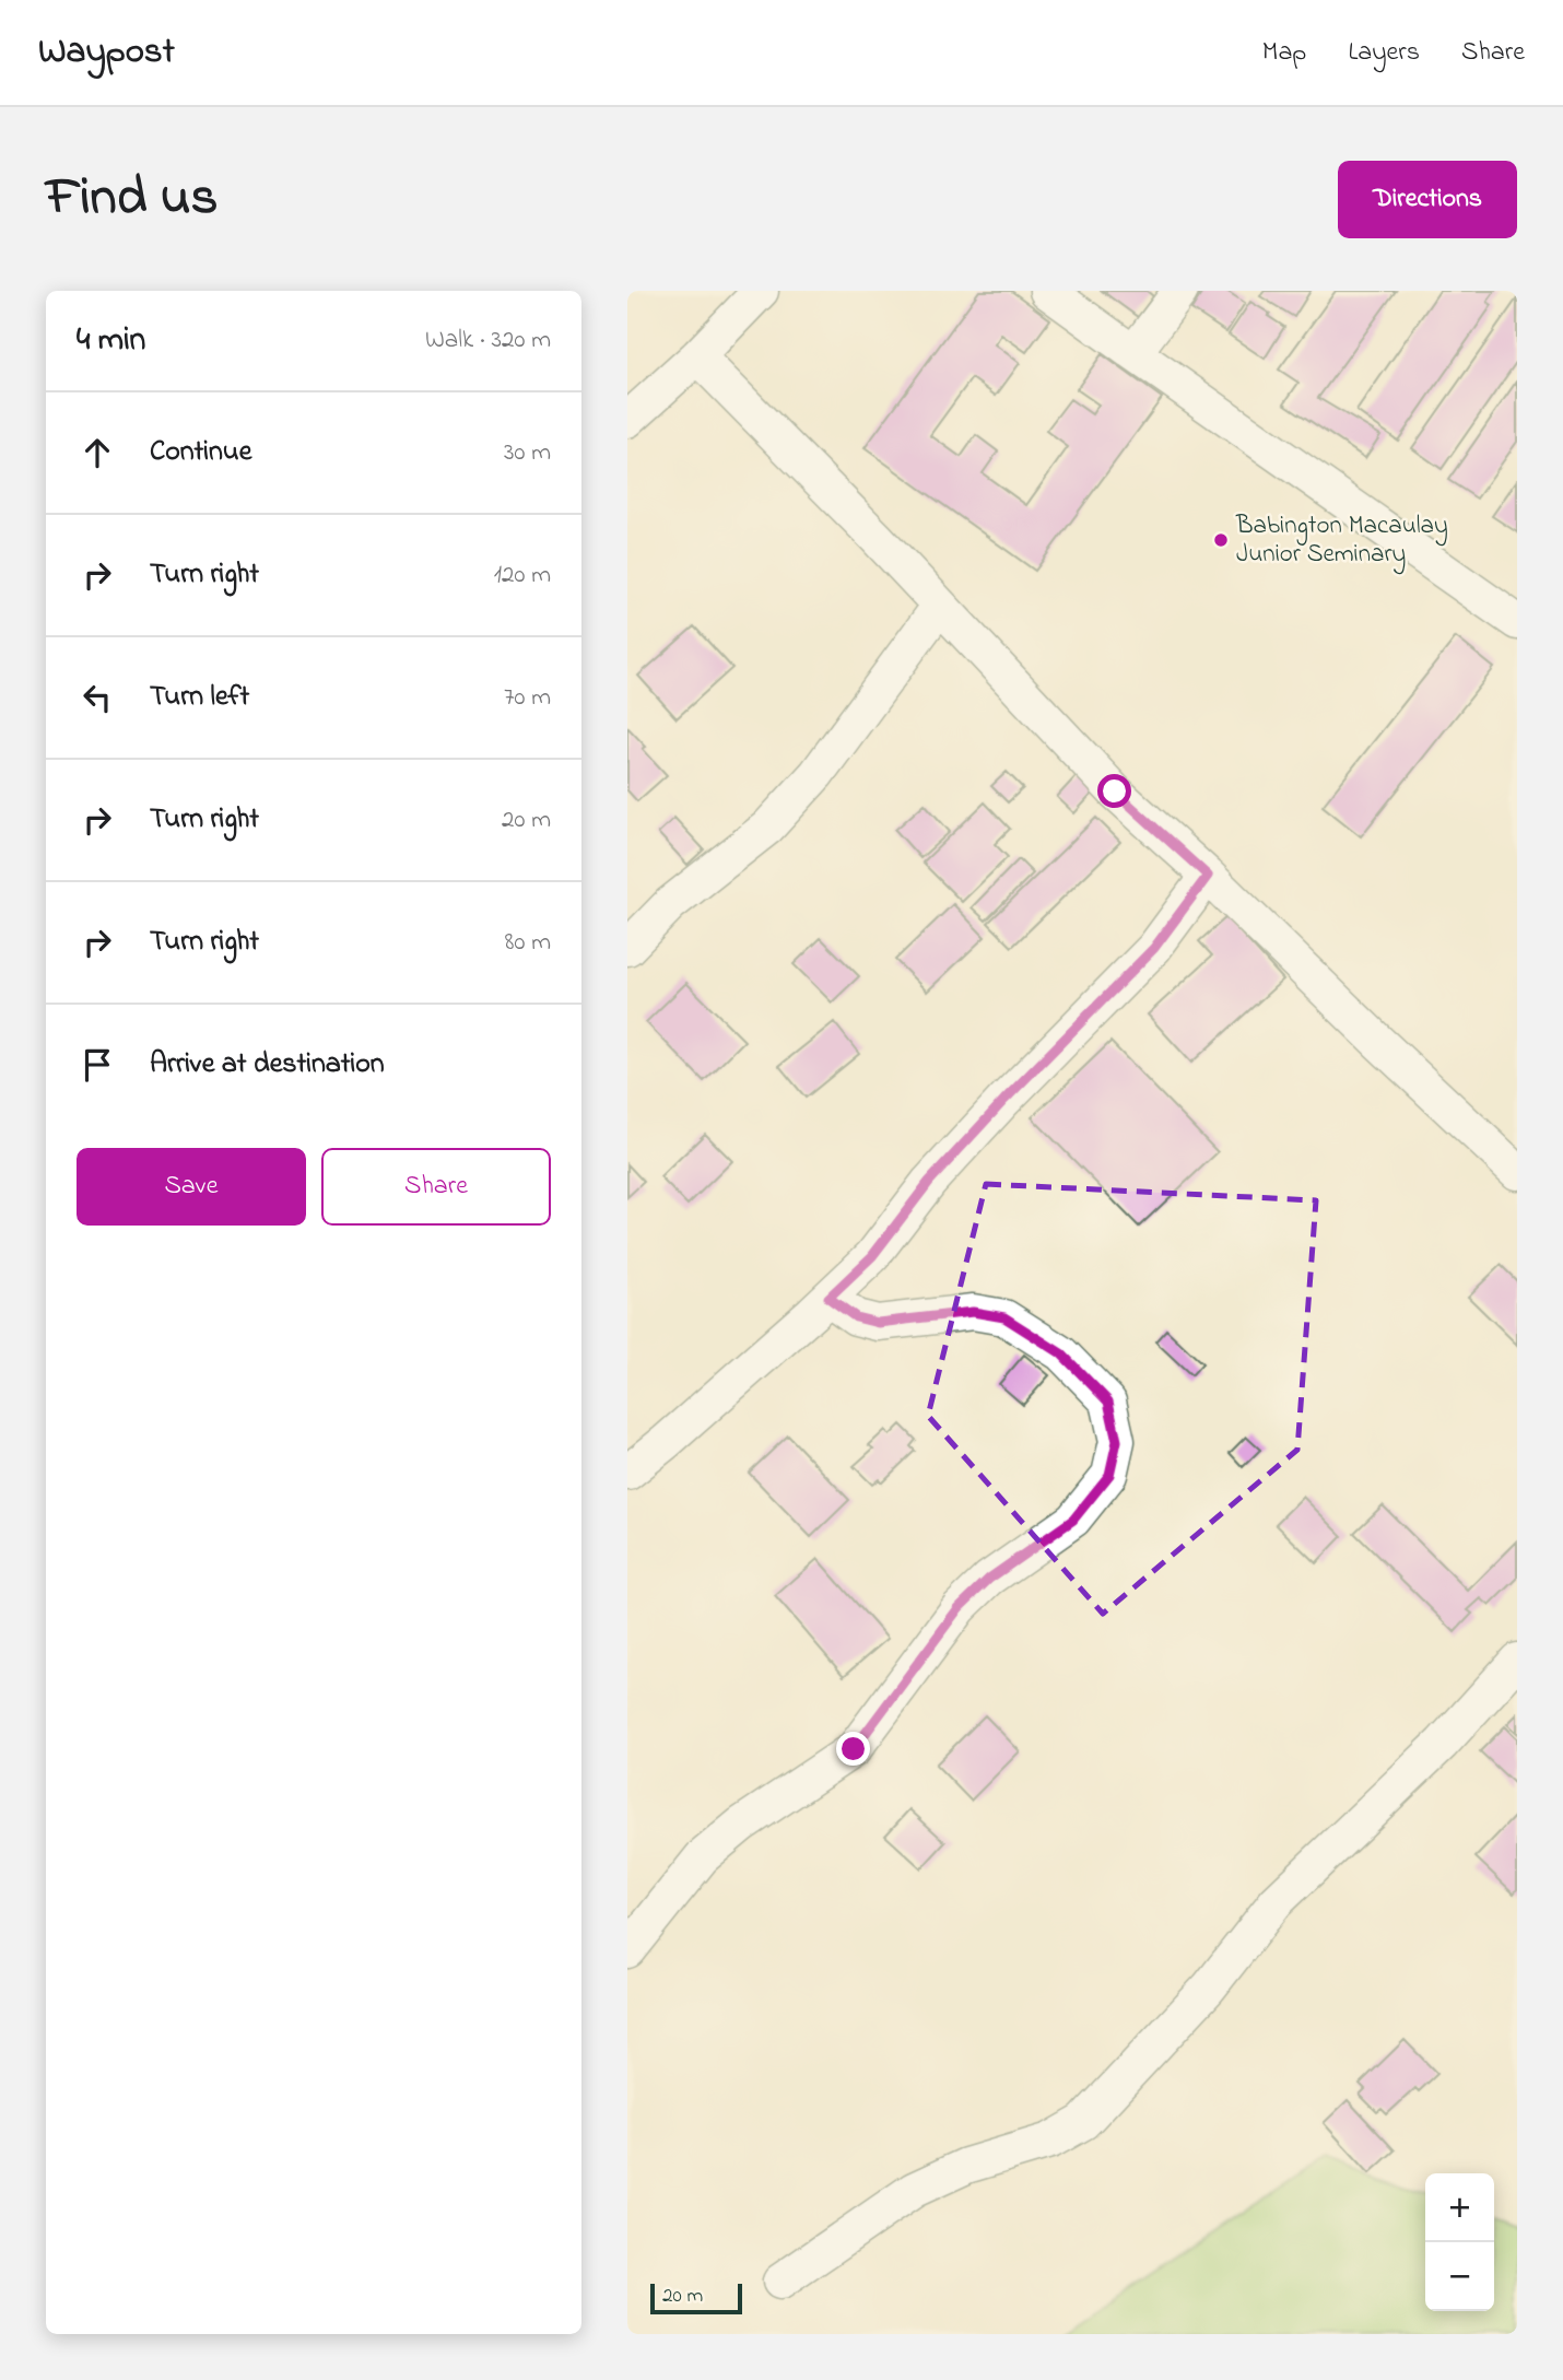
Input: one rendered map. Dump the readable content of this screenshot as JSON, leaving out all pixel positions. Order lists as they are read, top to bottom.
{
  "places": ["Babington Macaulay Junior Seminary"],
  "scale_bar": "20 m",
  "page": {
    "header": "Waypost",
    "nav": ["Map", "Layers", "Share"],
    "title": "Find us",
    "buttons": [
      "Directions",
      ["Save", "Share"]
    ],
    "heading": ["4 min", "Walk · 320 m"],
    "list": [
      ["Continue", "30 m"],
      ["Turn right", "120 m"],
      ["Turn left", "70 m"],
      ["Turn right", "20 m"],
      ["Turn right", "80 m"],
      "Arrive at destination"
    ],
    "map_buttons": ["+", "−"],
    "scale": "20 m"
  }
}
